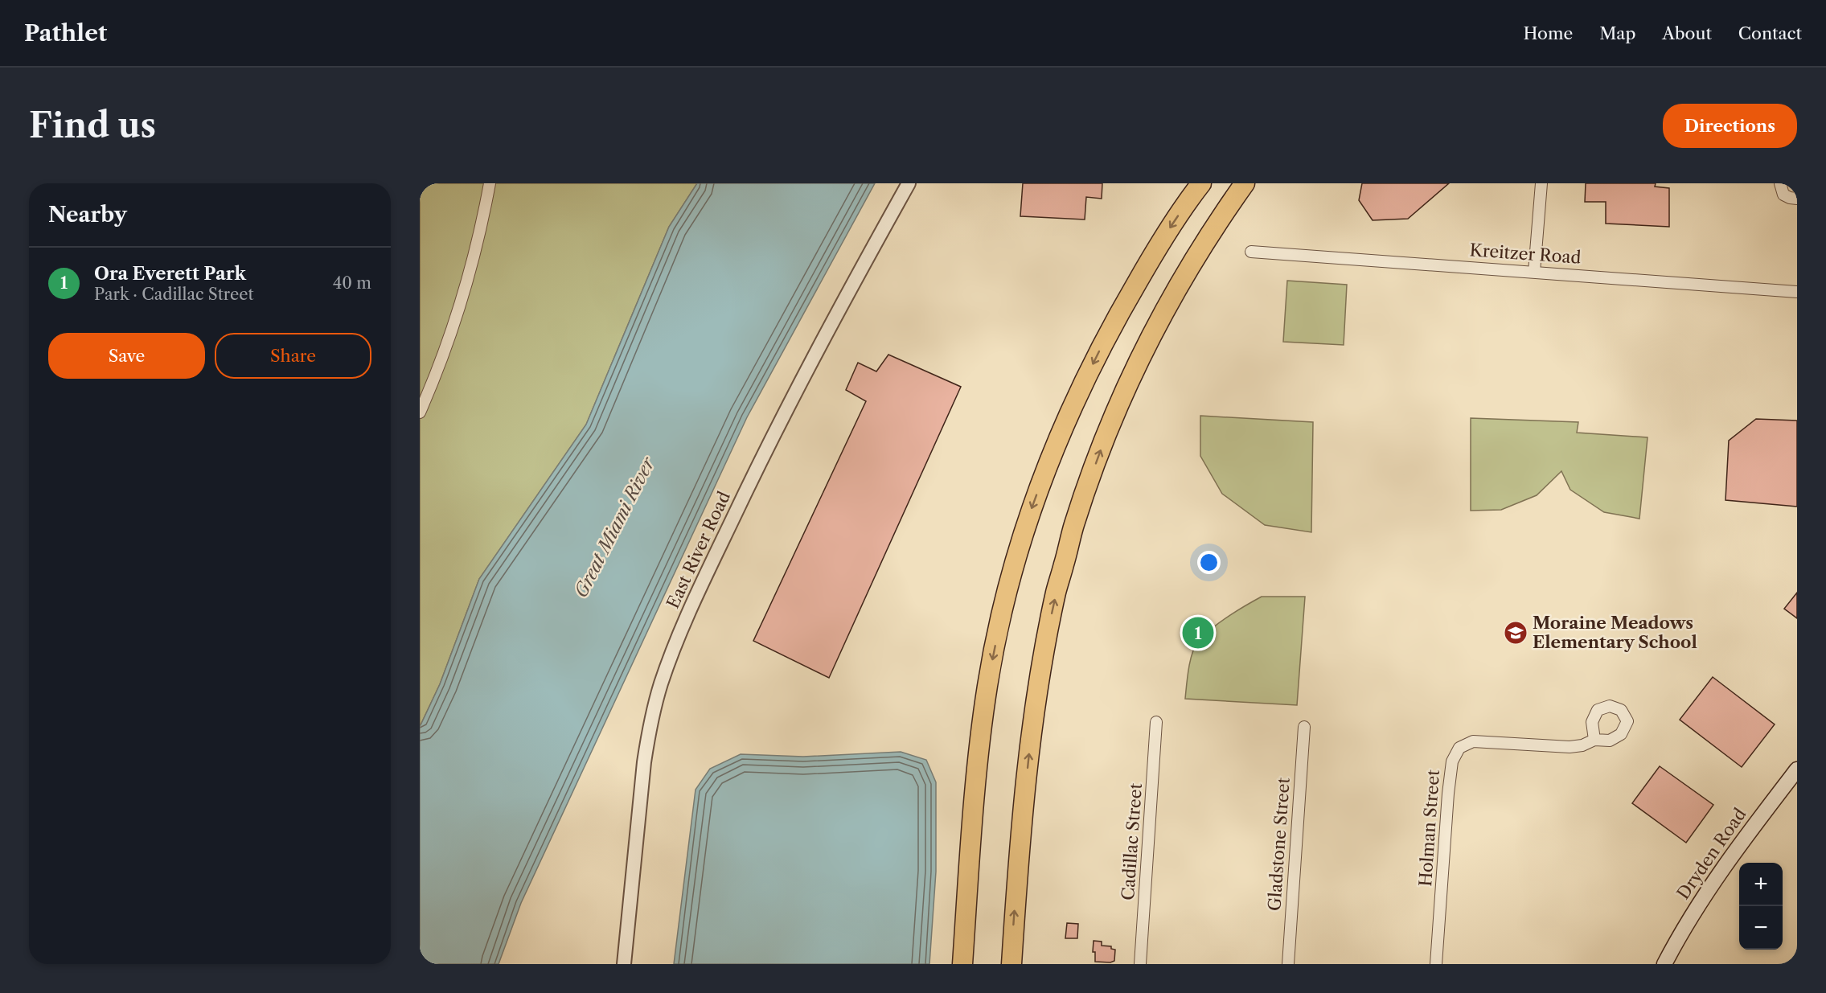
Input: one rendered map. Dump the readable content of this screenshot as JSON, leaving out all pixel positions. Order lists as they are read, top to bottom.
{
  "streets": {
    "main road": ["Dryden Road"],
    "street": [
      "Kreitzer Road",
      "East River Road",
      "Holman Street",
      "Cadillac Street",
      "Gladstone Street"
    ]
  },
  "water": ["Great Miami River"],
  "places": {
    "school or university": ["Moraine Meadows Elementary School"]
  },
  "page": {
    "header": "Pathlet",
    "nav": [
      "Home",
      "Map",
      "About",
      "Contact"
    ],
    "buttons": [
      "Directions",
      ["Save", "Share"]
    ],
    "title": "Find us",
    "heading": "Nearby",
    "list": [
      {
        "mark": "1",
        "name": "Ora Everett Park",
        "note": "Park · Cadillac Street",
        "value": "40 m"
      }
    ],
    "pins": "1",
    "map_buttons": ["+", "−"]
  }
}
